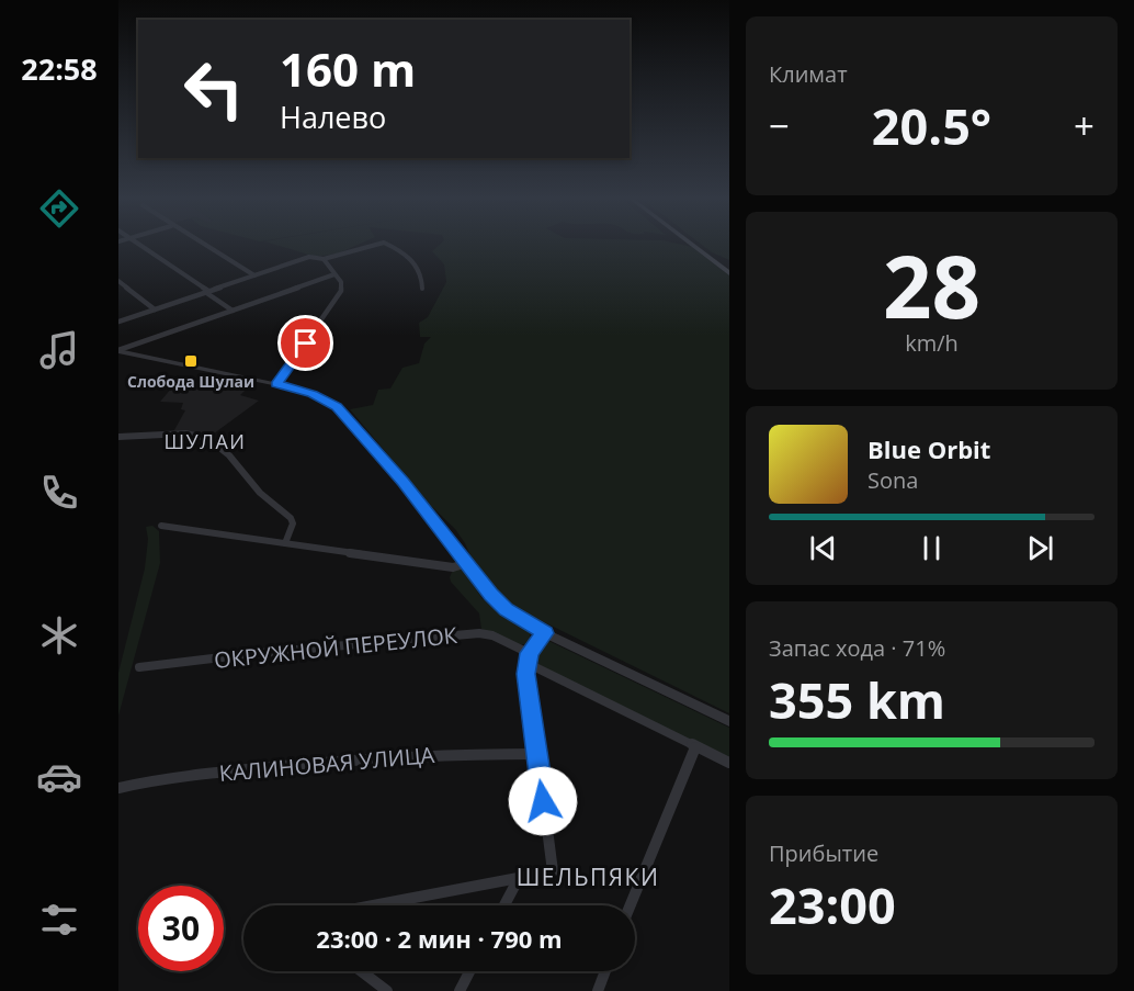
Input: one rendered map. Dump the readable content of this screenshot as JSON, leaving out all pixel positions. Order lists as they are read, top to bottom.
{
  "streets": {
    "street": ["ОКРУЖНОЙ ПЕРЕУЛОК", "КАЛИНОВАЯ УЛИЦА"]
  },
  "districts": ["ШУЛАИ", "ШЕЛЬПЯКИ"],
  "places": {
    "transit": ["Слобода Шулаи"]
  },
  "page": {
    "tabs": "22:58",
    "tile": [
      "Климат",
      ["28", "km/h"],
      ["Запас хода · 71%", "355 km"],
      ["Прибытие", "23:00"]
    ],
    "turn": ["160 m", "Налево"],
    "heat": ["−", "20.5°", "+"],
    "song": ["Blue Orbit", "Sona"],
    "limit": "30",
    "trip": "23:00 · 2 мин · 790 m"
  }
}
